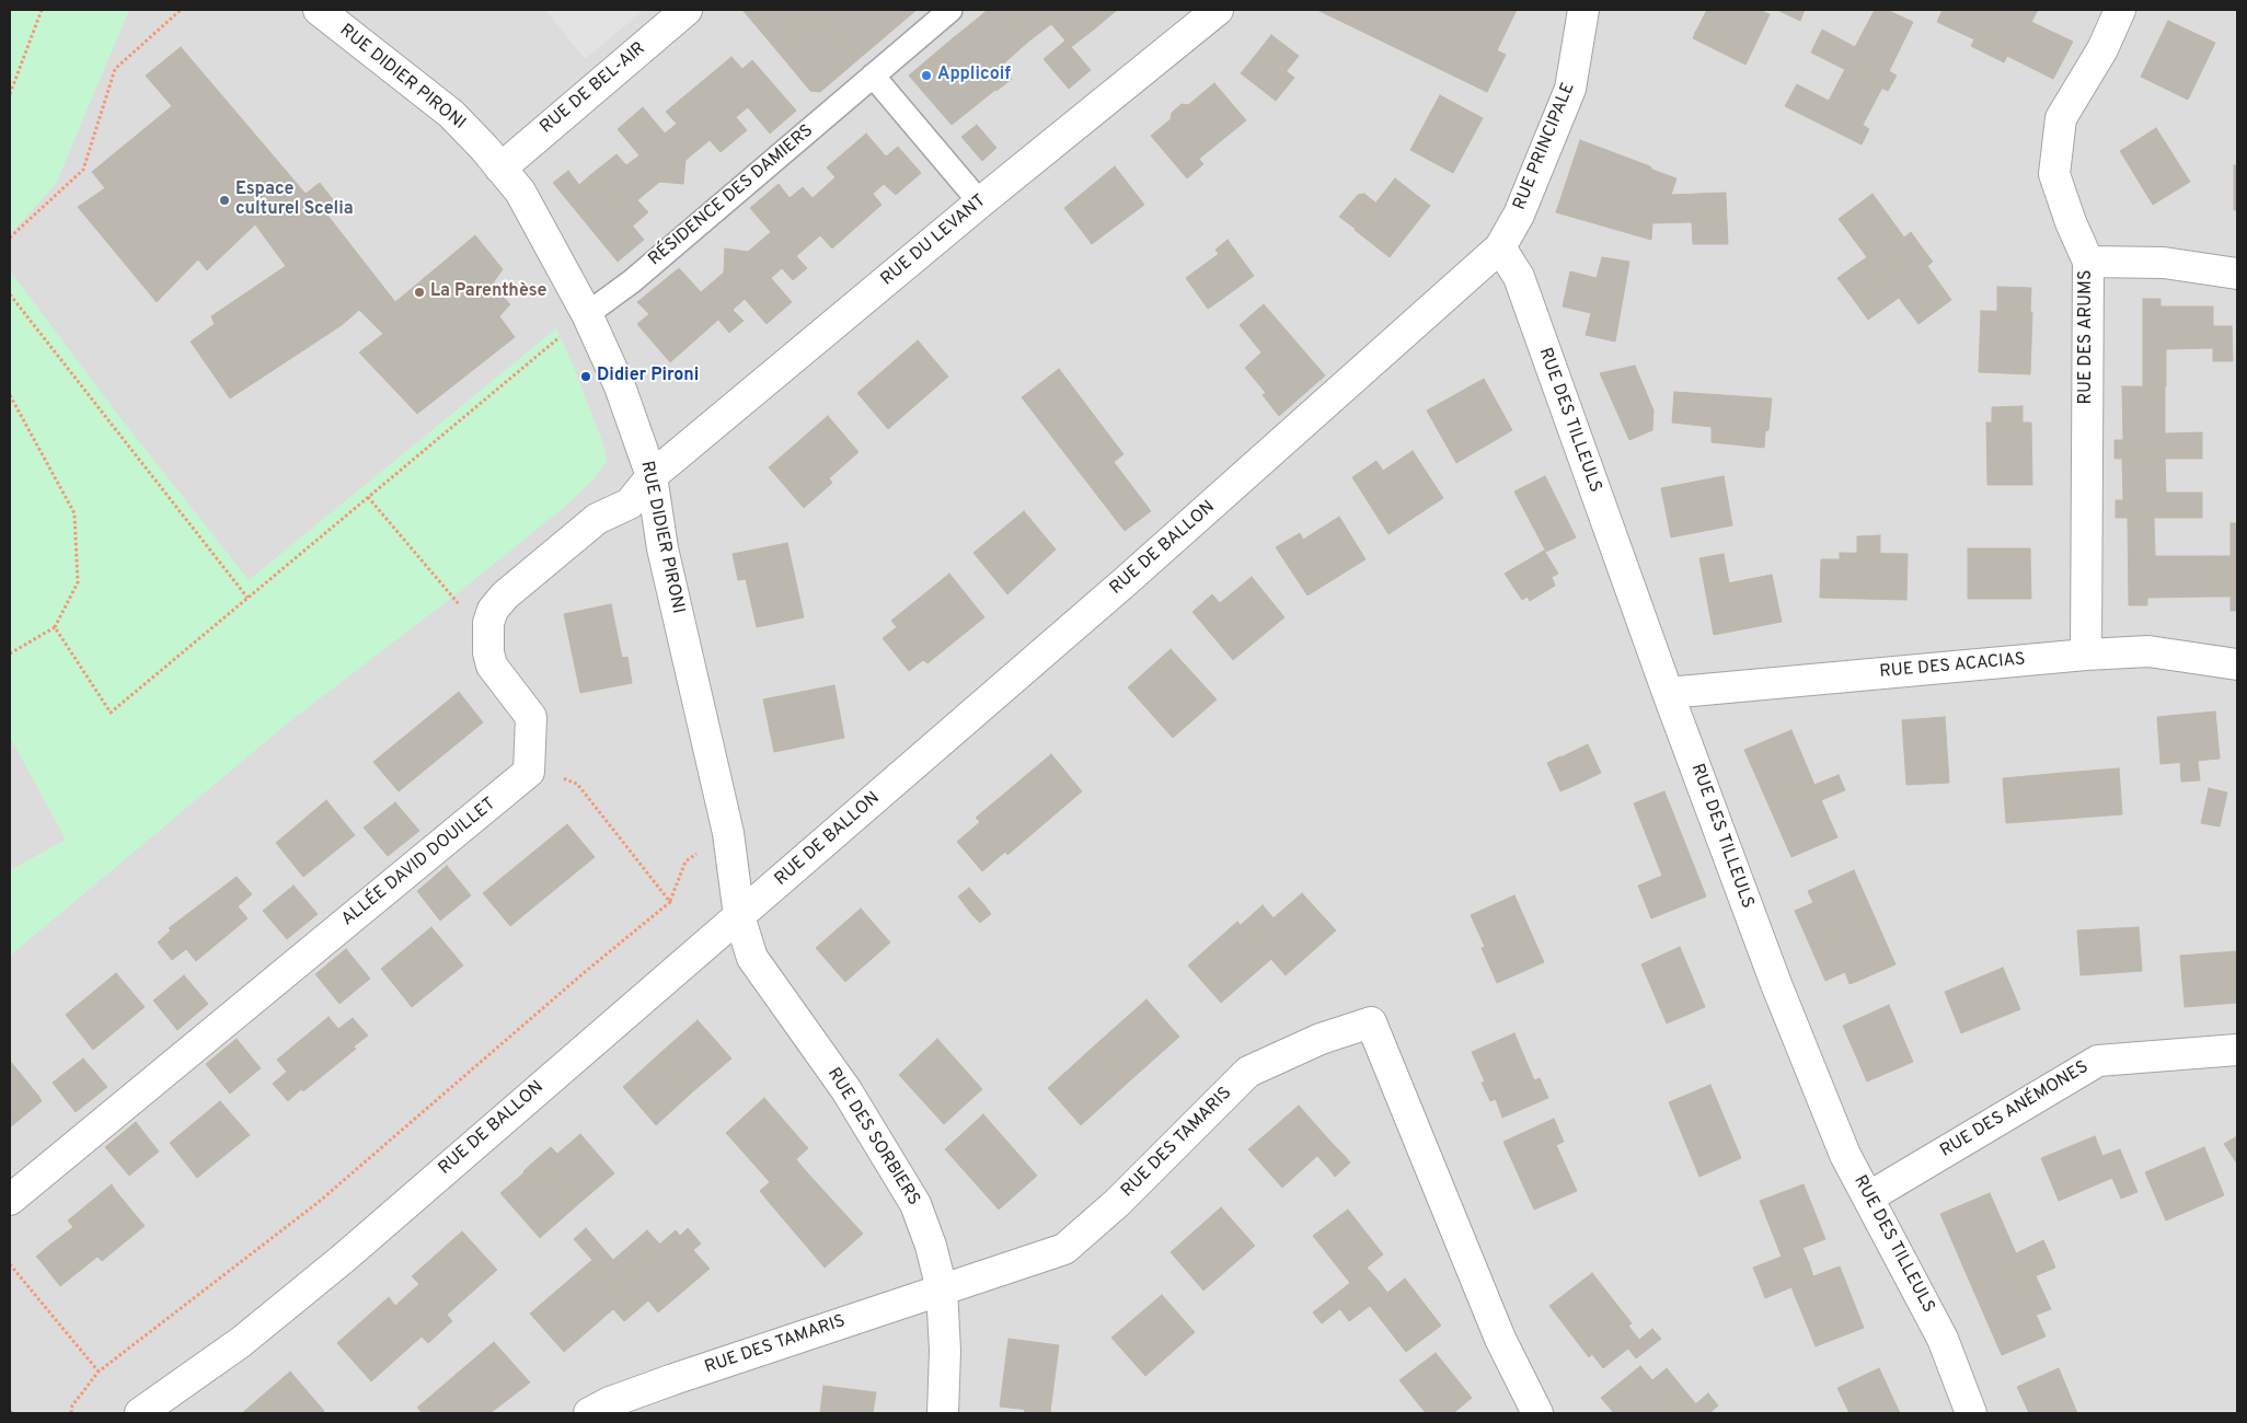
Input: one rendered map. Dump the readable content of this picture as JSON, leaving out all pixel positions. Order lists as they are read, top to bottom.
{
  "streets": {
    "street": [
      "RUE DIDIER PIRONI",
      "RUE DE BEL-AIR",
      "RUE PRINCIPALE",
      "RÉSIDENCE DES DAMIERS",
      "RUE DU LEVANT",
      "RUE DES ARUMS",
      "RUE DES TILLEULS",
      "RUE DE BALLON",
      "RUE DES ACACIAS",
      "ALLÉE DAVID DOUILLET",
      "RUE DES ANÉMONES",
      "RUE DES SORBIERS",
      "RUE DES TAMARIS"
    ]
  },
  "crossings": [
    ["RUE DIDIER PIRONI", "RUE DE BEL-AIR"],
    ["RUE DIDIER PIRONI", "RÉSIDENCE DES DAMIERS"],
    ["RUE DIDIER PIRONI", "RUE DU LEVANT"],
    ["RUE DIDIER PIRONI", "RUE DE BALLON"],
    ["RUE DIDIER PIRONI", "RUE DES SORBIERS"],
    ["RUE PRINCIPALE", "RUE DES TILLEULS"],
    ["RUE PRINCIPALE", "RUE DE BALLON"],
    ["RUE DES ARUMS", "RUE DES ACACIAS"],
    ["RUE DES TILLEULS", "RUE DE BALLON"],
    ["RUE DES TILLEULS", "RUE DES ACACIAS"],
    ["RUE DES TILLEULS", "RUE DES ANÉMONES"],
    ["RUE DE BALLON", "RUE DES SORBIERS"],
    ["RUE DES SORBIERS", "RUE DES TAMARIS"]
  ],
  "places": [
    "Applicoif",
    "Espace culturel Scelia",
    "La Parenthèse",
    "Didier Pironi"
  ]
}
